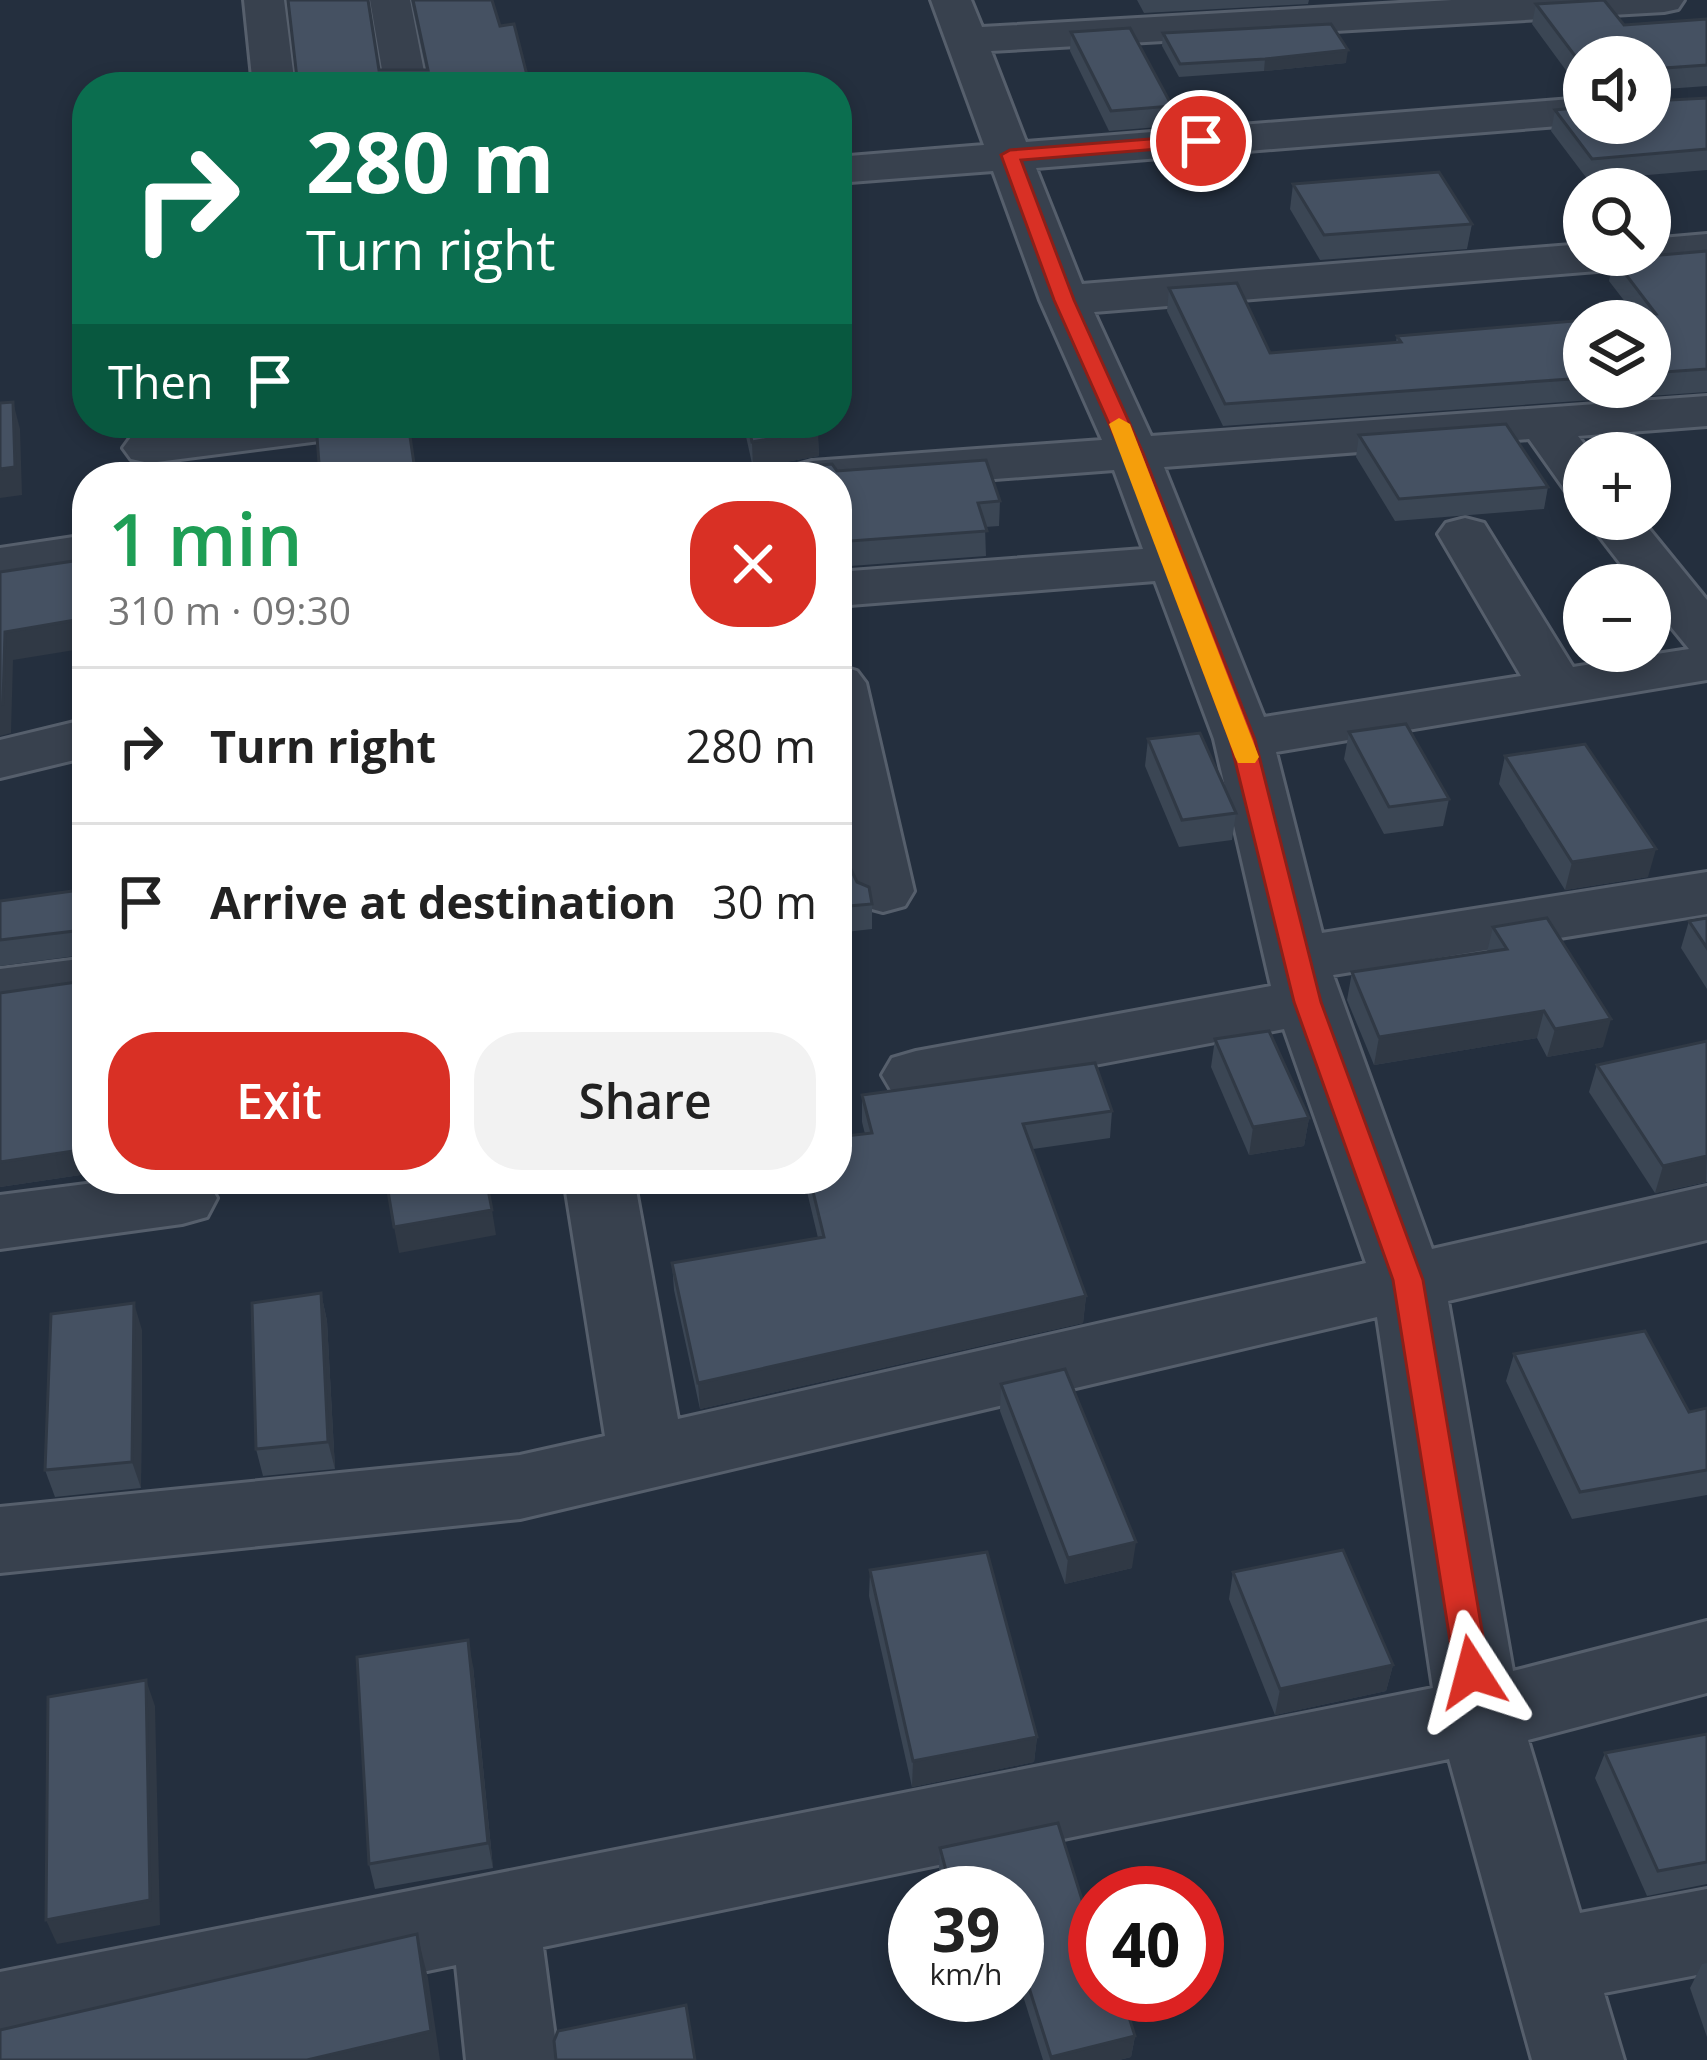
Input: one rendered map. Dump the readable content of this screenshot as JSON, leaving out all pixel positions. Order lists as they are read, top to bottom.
{
  "page": {
    "map_buttons": ["+", "−"],
    "turn": ["280 m", "Turn right"],
    "then": "Then",
    "heading": ["1 min", "310 m · 09:30"],
    "list": [
      {
        "name": "Turn right",
        "value": "280 m"
      },
      {
        "name": "Arrive at destination",
        "value": "30 m"
      }
    ],
    "buttons": ["Exit", "Share"],
    "speed": "39 km/h",
    "limit": "40"
  }
}
